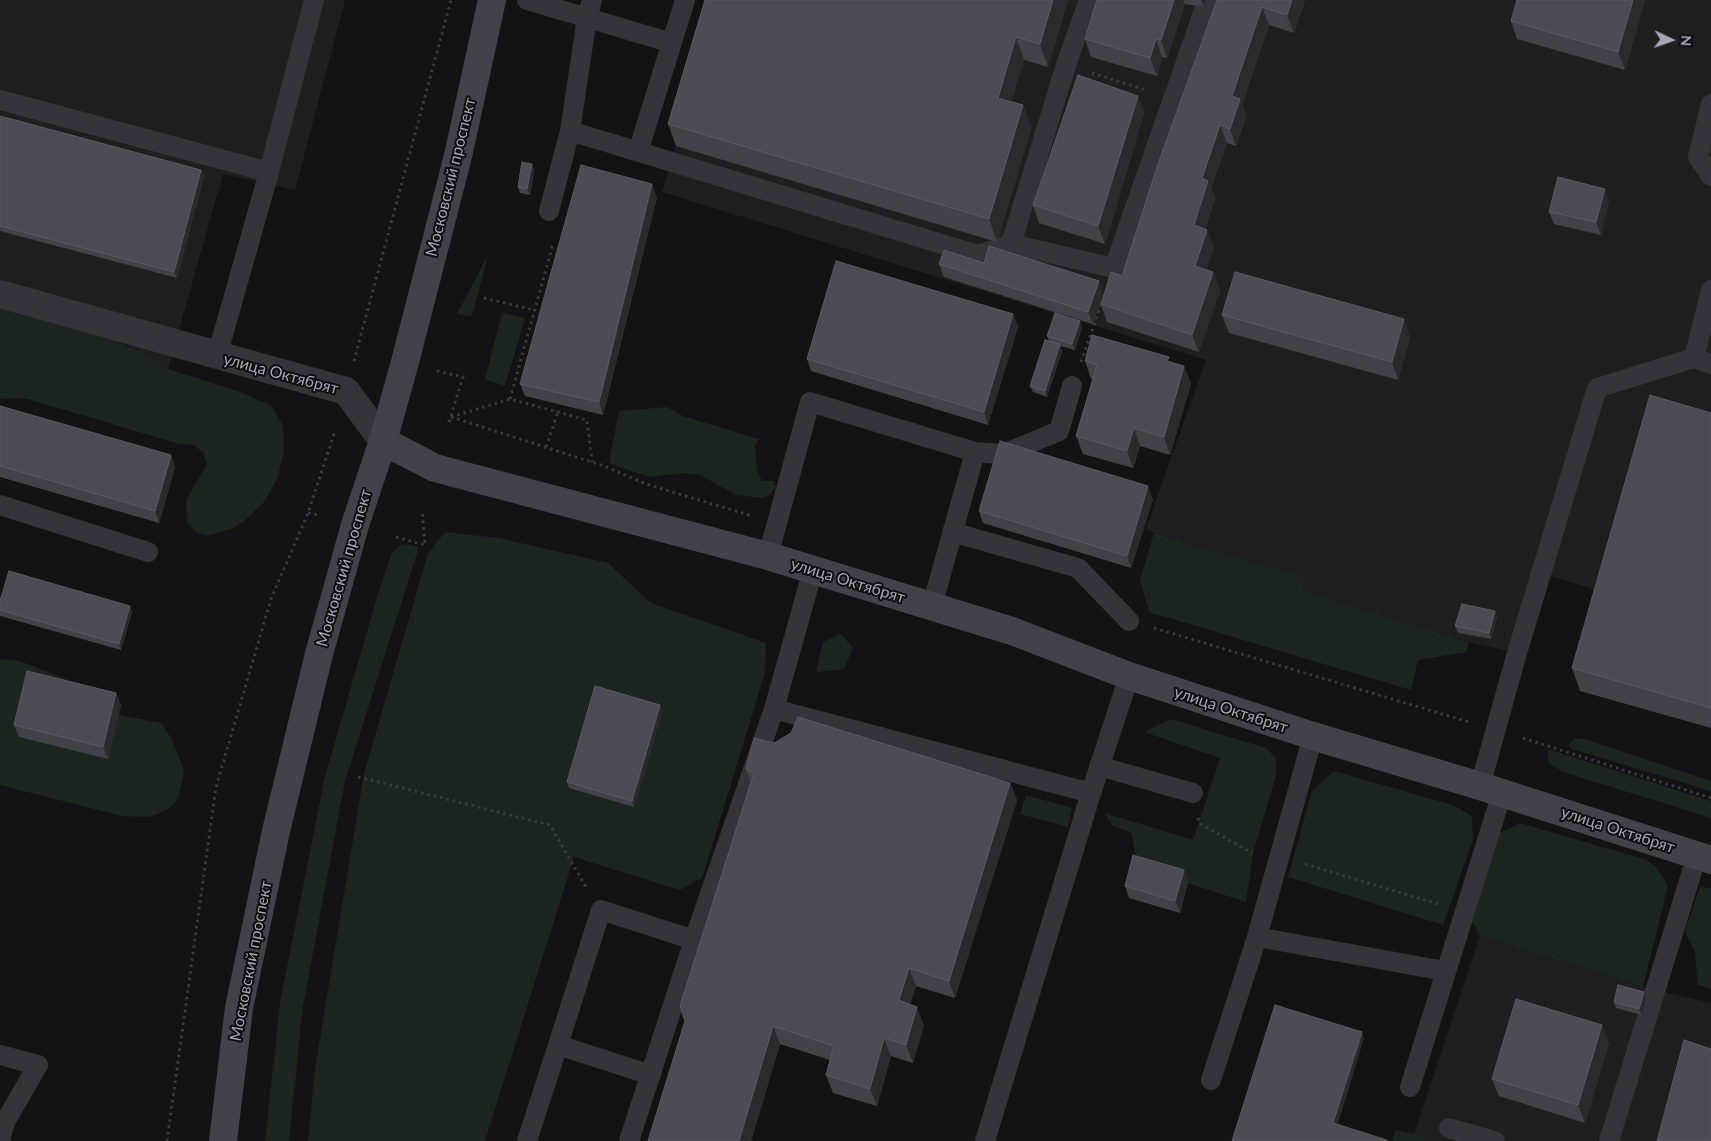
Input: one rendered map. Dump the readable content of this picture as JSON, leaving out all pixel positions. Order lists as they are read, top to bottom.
{
  "streets": {
    "street": ["Московский проспект", "улица Октябрят"]
  },
  "crossings": [
    ["Московский проспект", "улица Октябрят"]
  ],
  "north": "right"
}
